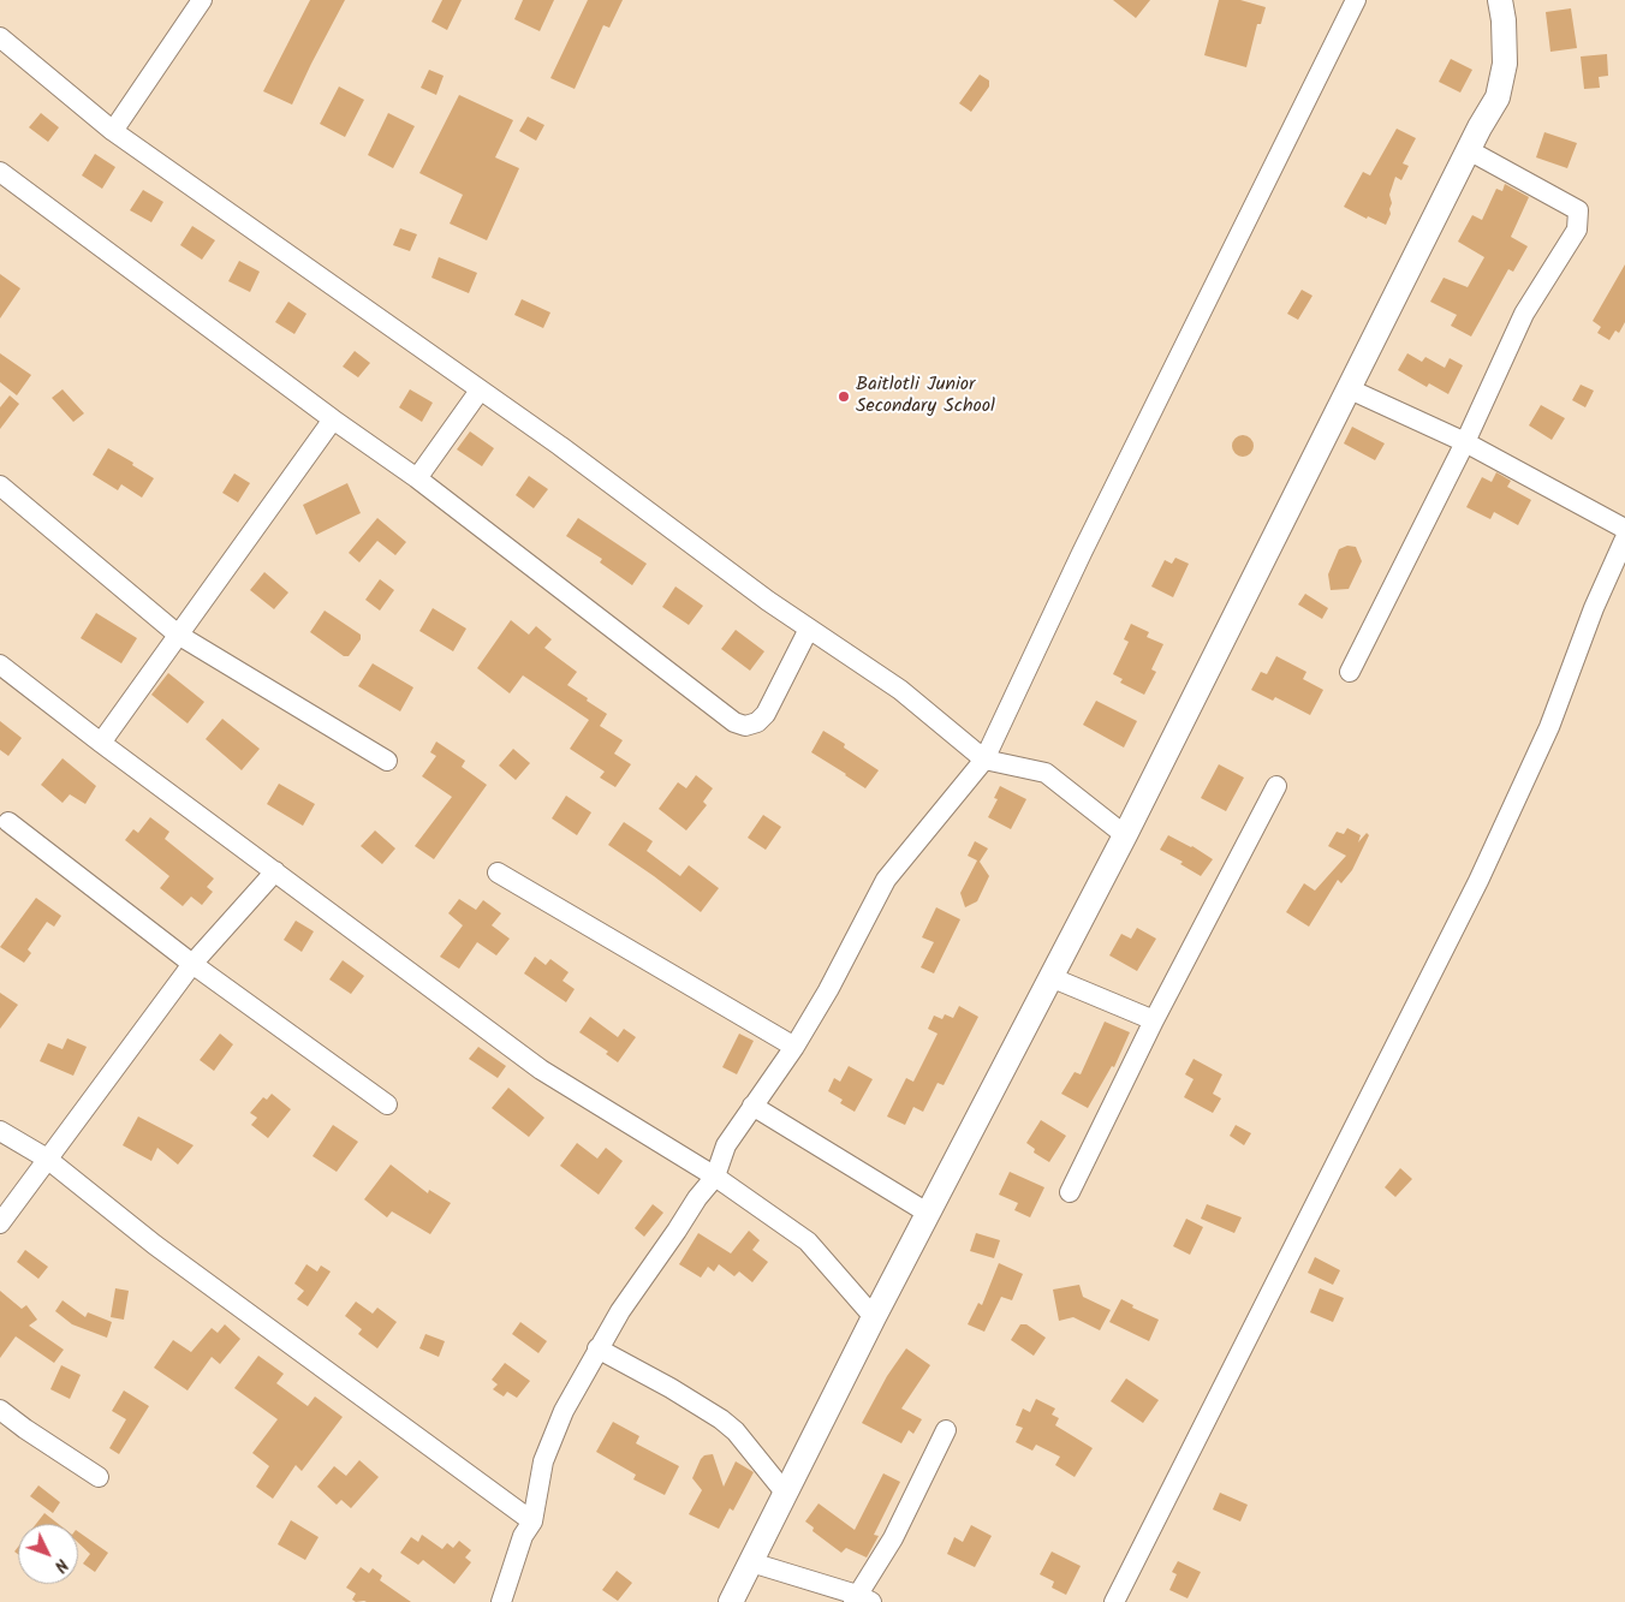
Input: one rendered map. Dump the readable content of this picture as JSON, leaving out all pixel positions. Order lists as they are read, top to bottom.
{
  "places": ["Baitlotli Junior Secondary School"],
  "north": "bottom right"
}
